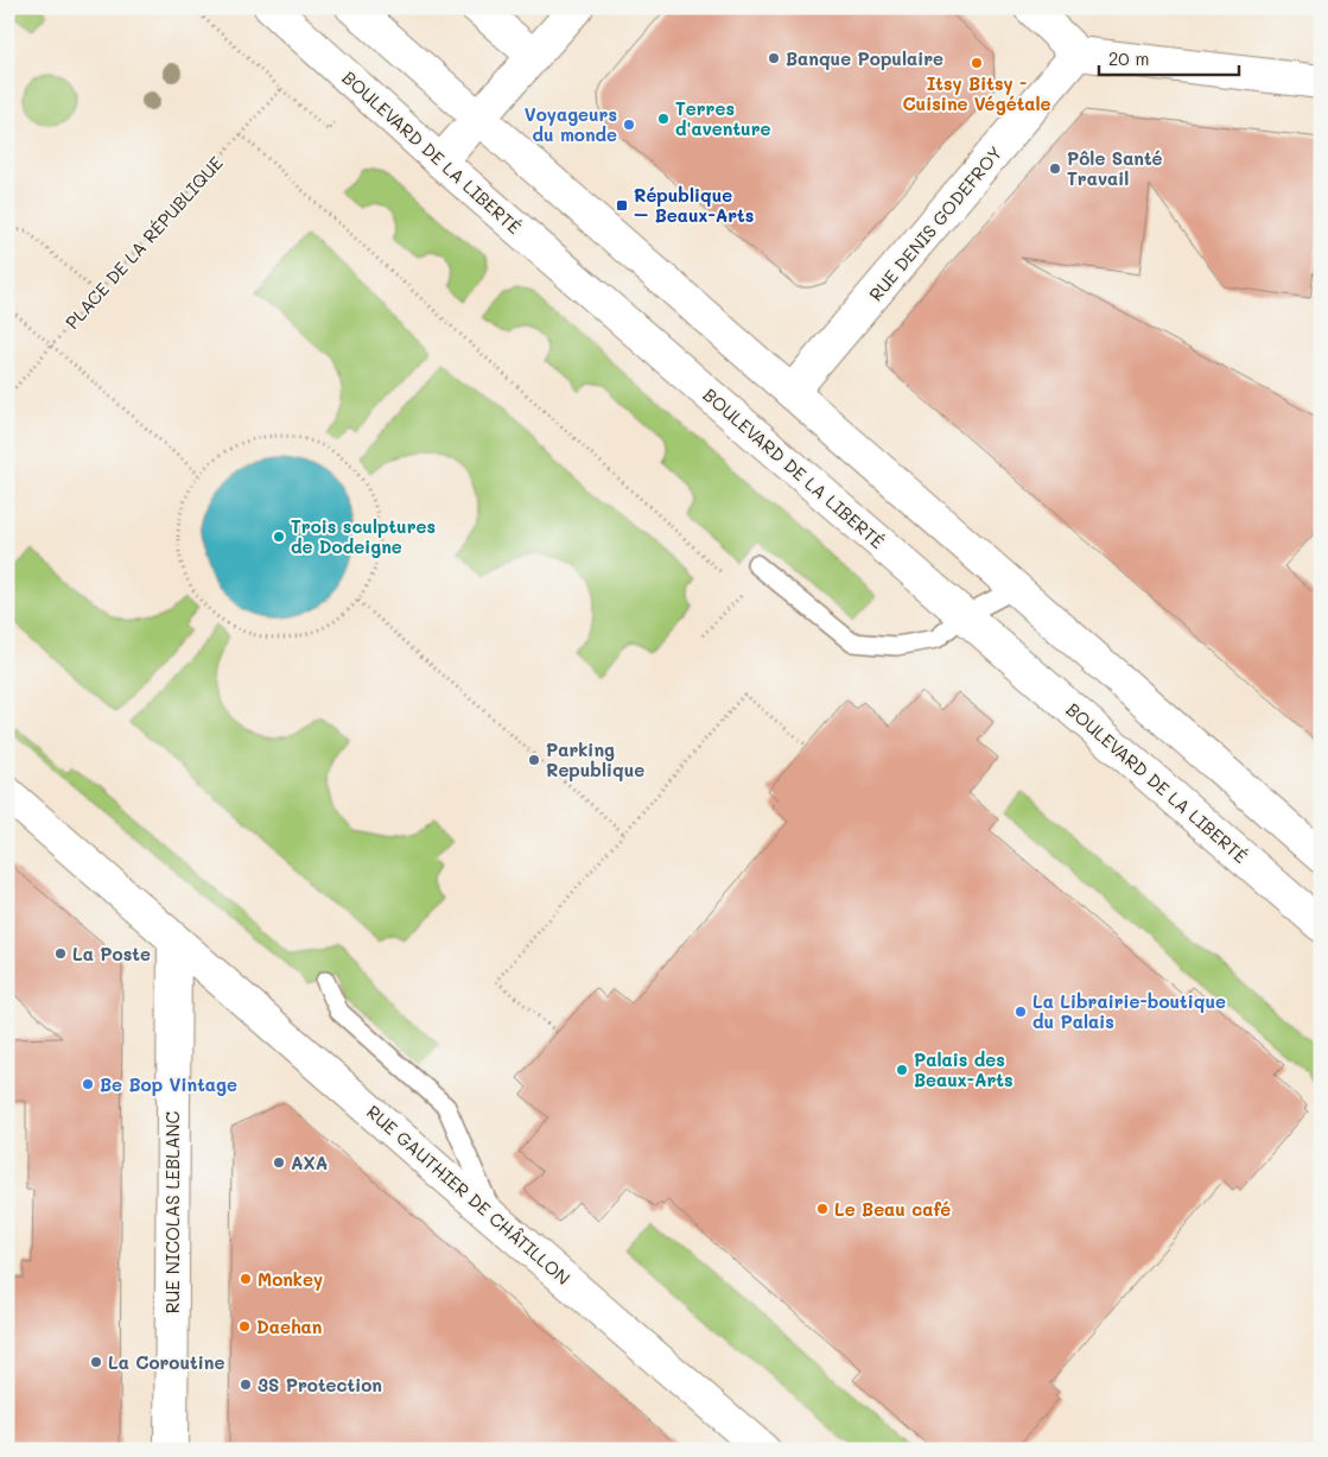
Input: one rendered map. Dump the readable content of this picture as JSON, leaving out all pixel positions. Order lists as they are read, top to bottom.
{
  "streets": {
    "main road": [
      "BOULEVARD DE LA LIBERTÉ",
      "RUE DENIS GODEFROY",
      "RUE GAUTHIER DE CHÂTILLON",
      "RUE NICOLAS LEBLANC"
    ],
    "path": ["PLACE DE LA RÉPUBLIQUE"]
  },
  "crossings": [
    ["RUE GAUTHIER DE CHÂTILLON", "RUE NICOLAS LEBLANC"]
  ],
  "places": {
    "other": [
      "Banque Populaire",
      "Itsy Bitsy - Cuisine Végétale",
      "Terres d'aventure",
      "Voyageurs du monde",
      "Pôle Santé Travail",
      "Trois sculptures de Dodeigne",
      "Parking Republique",
      "La Poste",
      "La Librairie-boutique du Palais",
      "Palais des Beaux-Arts",
      "Be Bop Vintage",
      "AXA",
      "Le Beau café",
      "Monkey",
      "Daehan",
      "La Coroutine",
      "3S Protection"
    ],
    "transit": ["République – Beaux-Arts"]
  },
  "scale_bar": "20 m"
}
